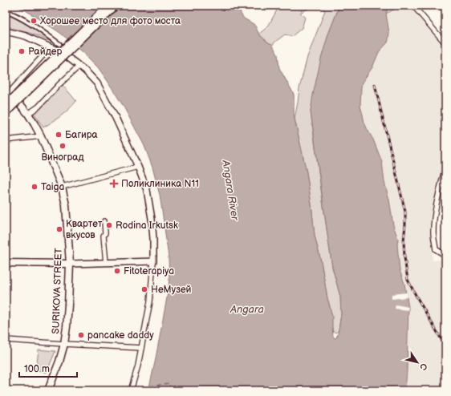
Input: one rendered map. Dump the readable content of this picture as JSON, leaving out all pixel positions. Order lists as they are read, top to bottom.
{
  "streets": {
    "main road": ["SURIKOVA STREET"]
  },
  "water": ["Angara River", "Angara"],
  "places": {
    "other": [
      "Хорошее место для фото моста",
      "Райдер",
      "Багира",
      "Виноград",
      "Taiga",
      "Rodina Irkutsk",
      "Квартет вкусов",
      "Fitoterapiya",
      "НеМузей",
      "pancake daddy"
    ],
    "health": ["Поликлиника N11"]
  },
  "scale_bar": "100 m",
  "north": "bottom right"
}
